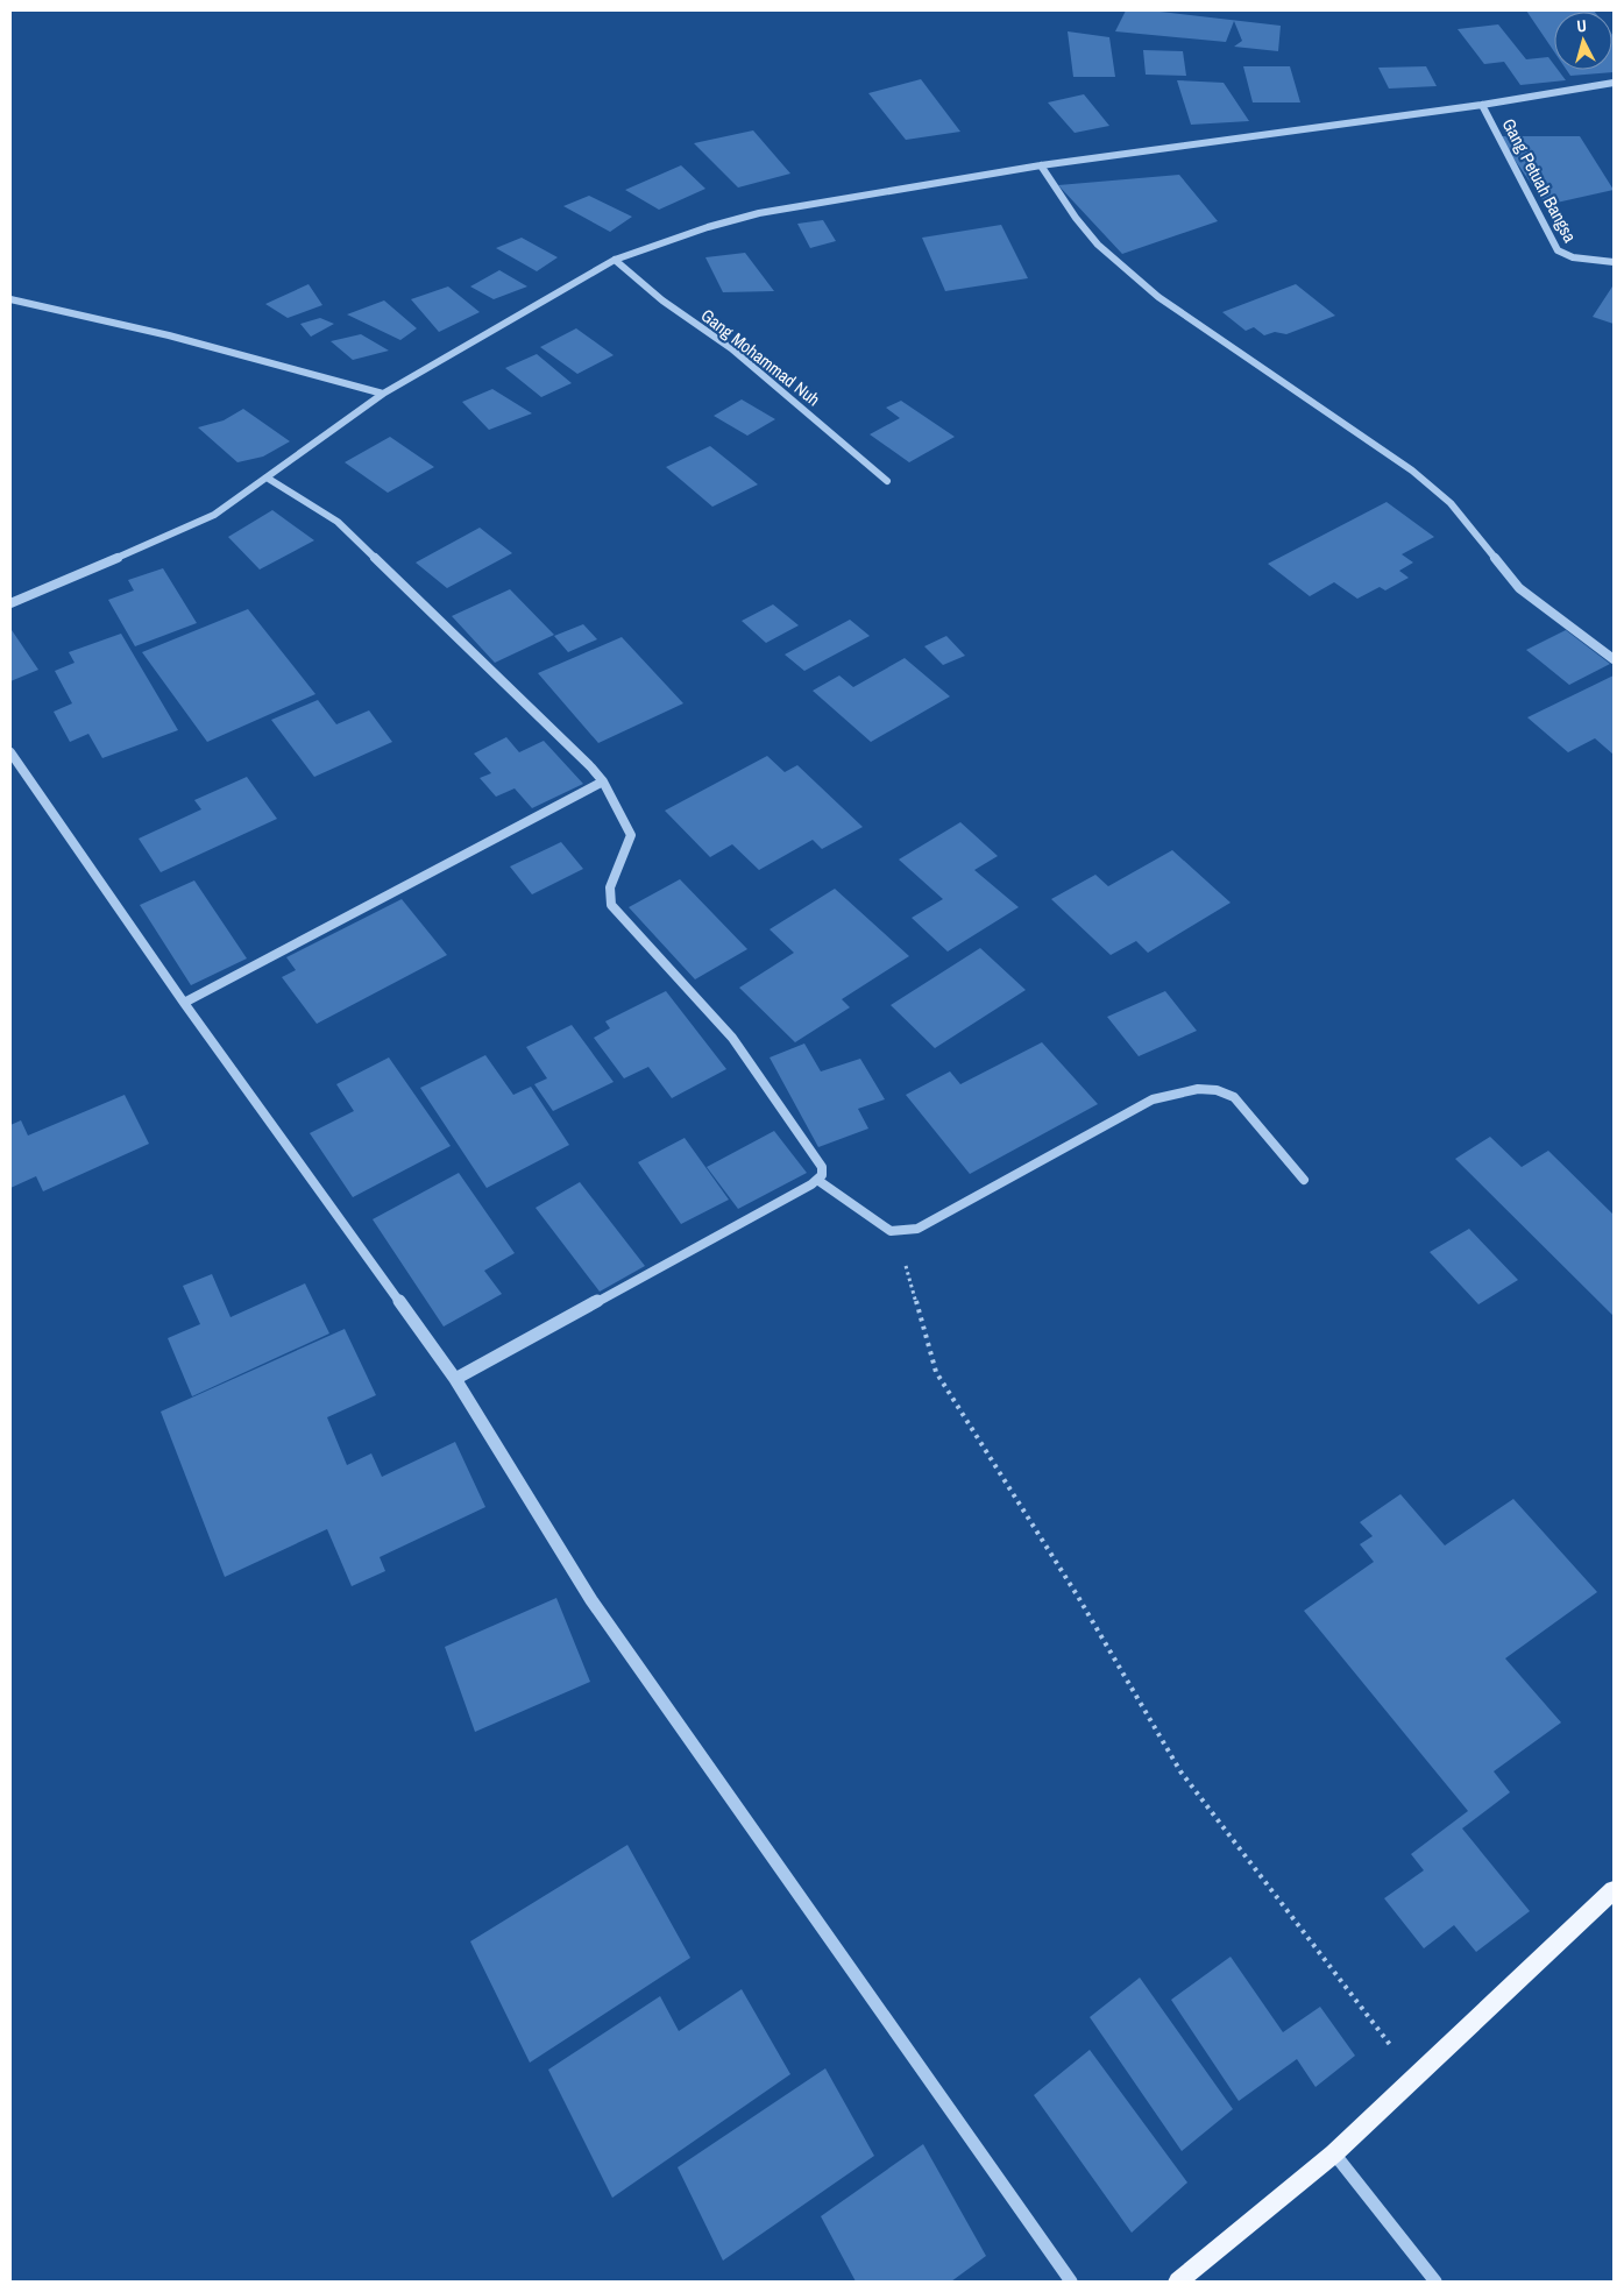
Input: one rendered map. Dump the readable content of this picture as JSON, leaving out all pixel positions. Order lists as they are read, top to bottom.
{
  "streets": {
    "street": ["Gang Petuah Bangsa", "Gang Mohammad Nuh"]
  },
  "north": "top"
}
